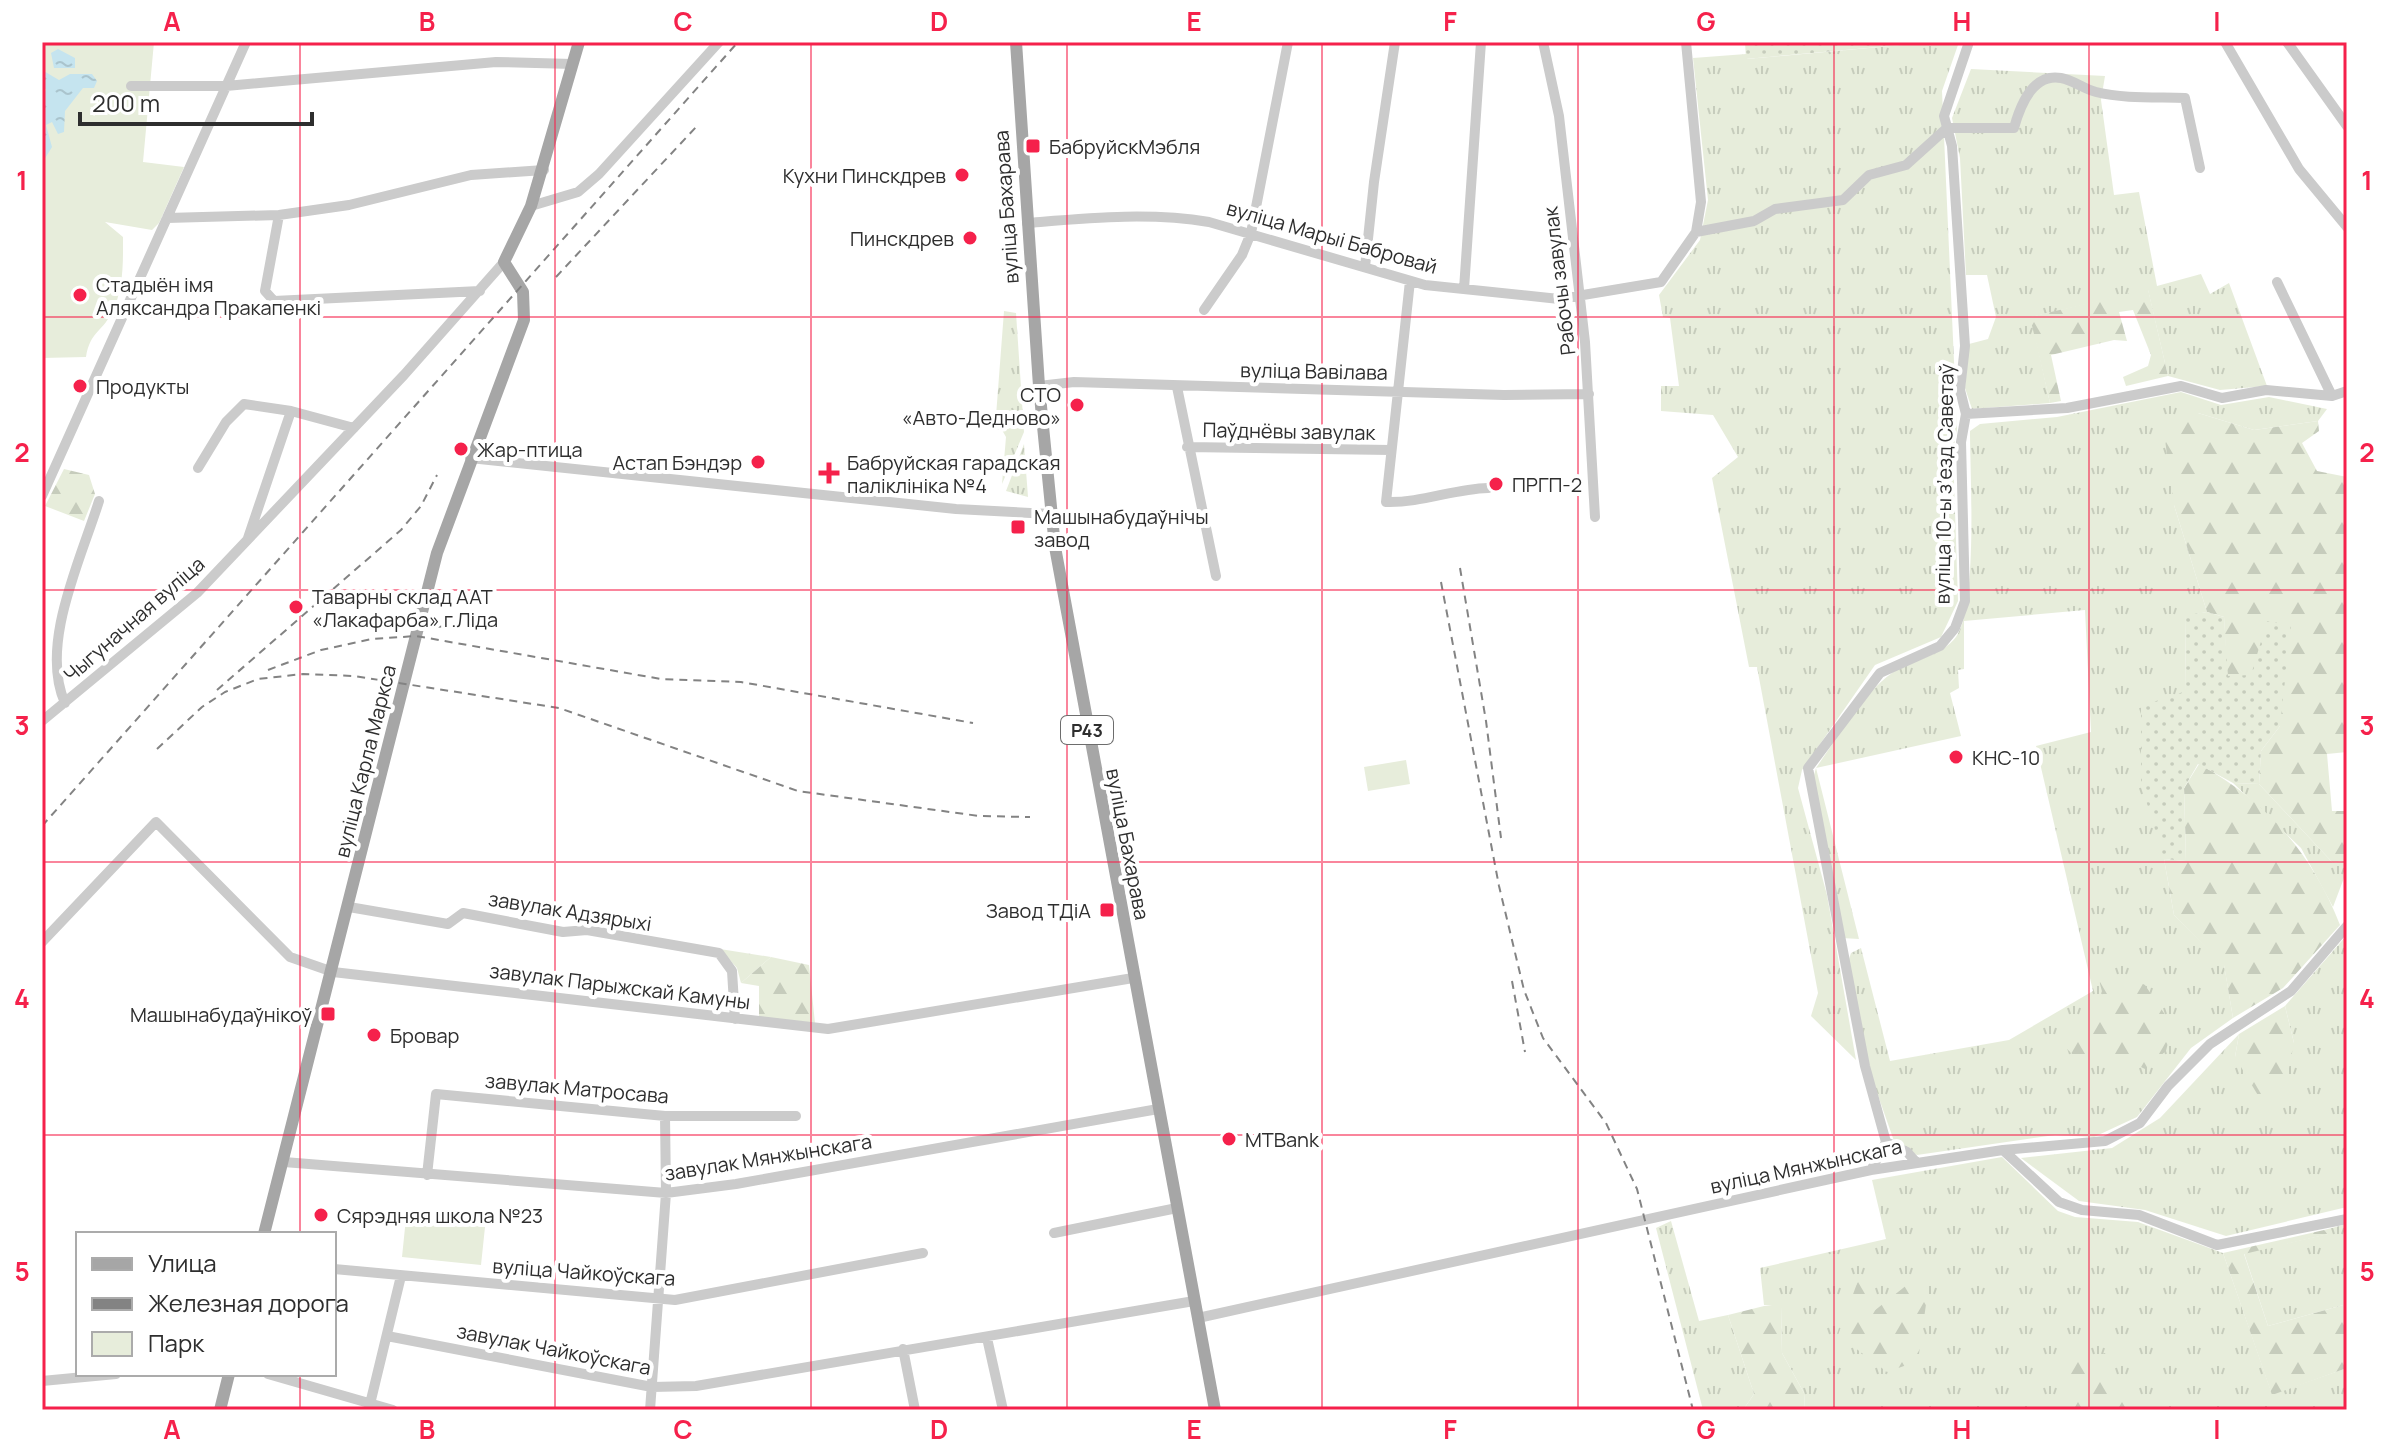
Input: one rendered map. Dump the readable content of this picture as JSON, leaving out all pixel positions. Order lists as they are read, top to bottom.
{
  "streets": {
    "main road": ["вуліца Бахарава", "Р43", "вуліца Карла Маркса"],
    "street": [
      "вуліца Марыі Бабровай",
      "Рабочы завулак",
      "вуліца Вавілава",
      "Паўднёвы завулак",
      "вуліца 10-ы зʼезд Саветаў",
      "Чыгуначная вуліца",
      "завулак Адзярыхі",
      "завулак Парыжскай Камуны",
      "завулак Матросава",
      "завулак Мянжынскага",
      "вуліца Мянжынскага",
      "вуліца Чайкоўскага",
      "завулак Чайкоўскага"
    ]
  },
  "crossings": [
    ["вуліца Бахарава", "вуліца Марыі Бабровай"],
    ["вуліца Бахарава", "вуліца Вавілава"],
    ["вуліца Бахарава", "завулак Парыжскай Камуны"],
    ["вуліца Бахарава", "завулак Мянжынскага"],
    ["вуліца Бахарава", "вуліца Мянжынскага"],
    ["вуліца Бахарава", "завулак Чайкоўскага"],
    ["вуліца Марыі Бабровай", "Рабочы завулак"],
    ["вуліца Марыі Бабровай", "Паўднёвы завулак"],
    ["Рабочы завулак", "вуліца Вавілава"],
    ["вуліца Вавілава", "Паўднёвы завулак"],
    ["вуліца Карла Маркса", "завулак Адзярыхі"],
    ["вуліца Карла Маркса", "завулак Парыжскай Камуны"],
    ["вуліца Карла Маркса", "завулак Мянжынскага"],
    ["завулак Адзярыхі", "завулак Парыжскай Камуны"],
    ["завулак Матросава", "завулак Мянжынскага"]
  ],
  "places": {
    "transit": [
      "БабруйскМэбля",
      "Машынабудаўнічы завод",
      "Завод ТДіА",
      "Машынабудаўнікоў"
    ],
    "other": [
      "Кухни Пинскдрев",
      "Пинскдрев",
      "Стадыён імя Аляксандра Пракапенкі",
      "Продукты",
      "СТО «Авто-Дедново»",
      "Жар-птица",
      "Астап Бэндэр",
      "ПРГП-2",
      "Таварны склад ААТ «Лакафарба» г.Ліда",
      "КНС-10",
      "Бровар",
      "MTBank",
      "Сярэдняя школа №23"
    ],
    "health": ["Бабруйская гарадская паліклініка №4"]
  },
  "legend": ["Улица", "Железная дорога", "Парк"],
  "scale_bar": "200 m",
  "grid": {
    "columns": [
      "A",
      "B",
      "C",
      "D",
      "E",
      "F",
      "G",
      "H",
      "I"
    ],
    "rows": [
      "1",
      "2",
      "3",
      "4",
      "5"
    ]
  }
}
